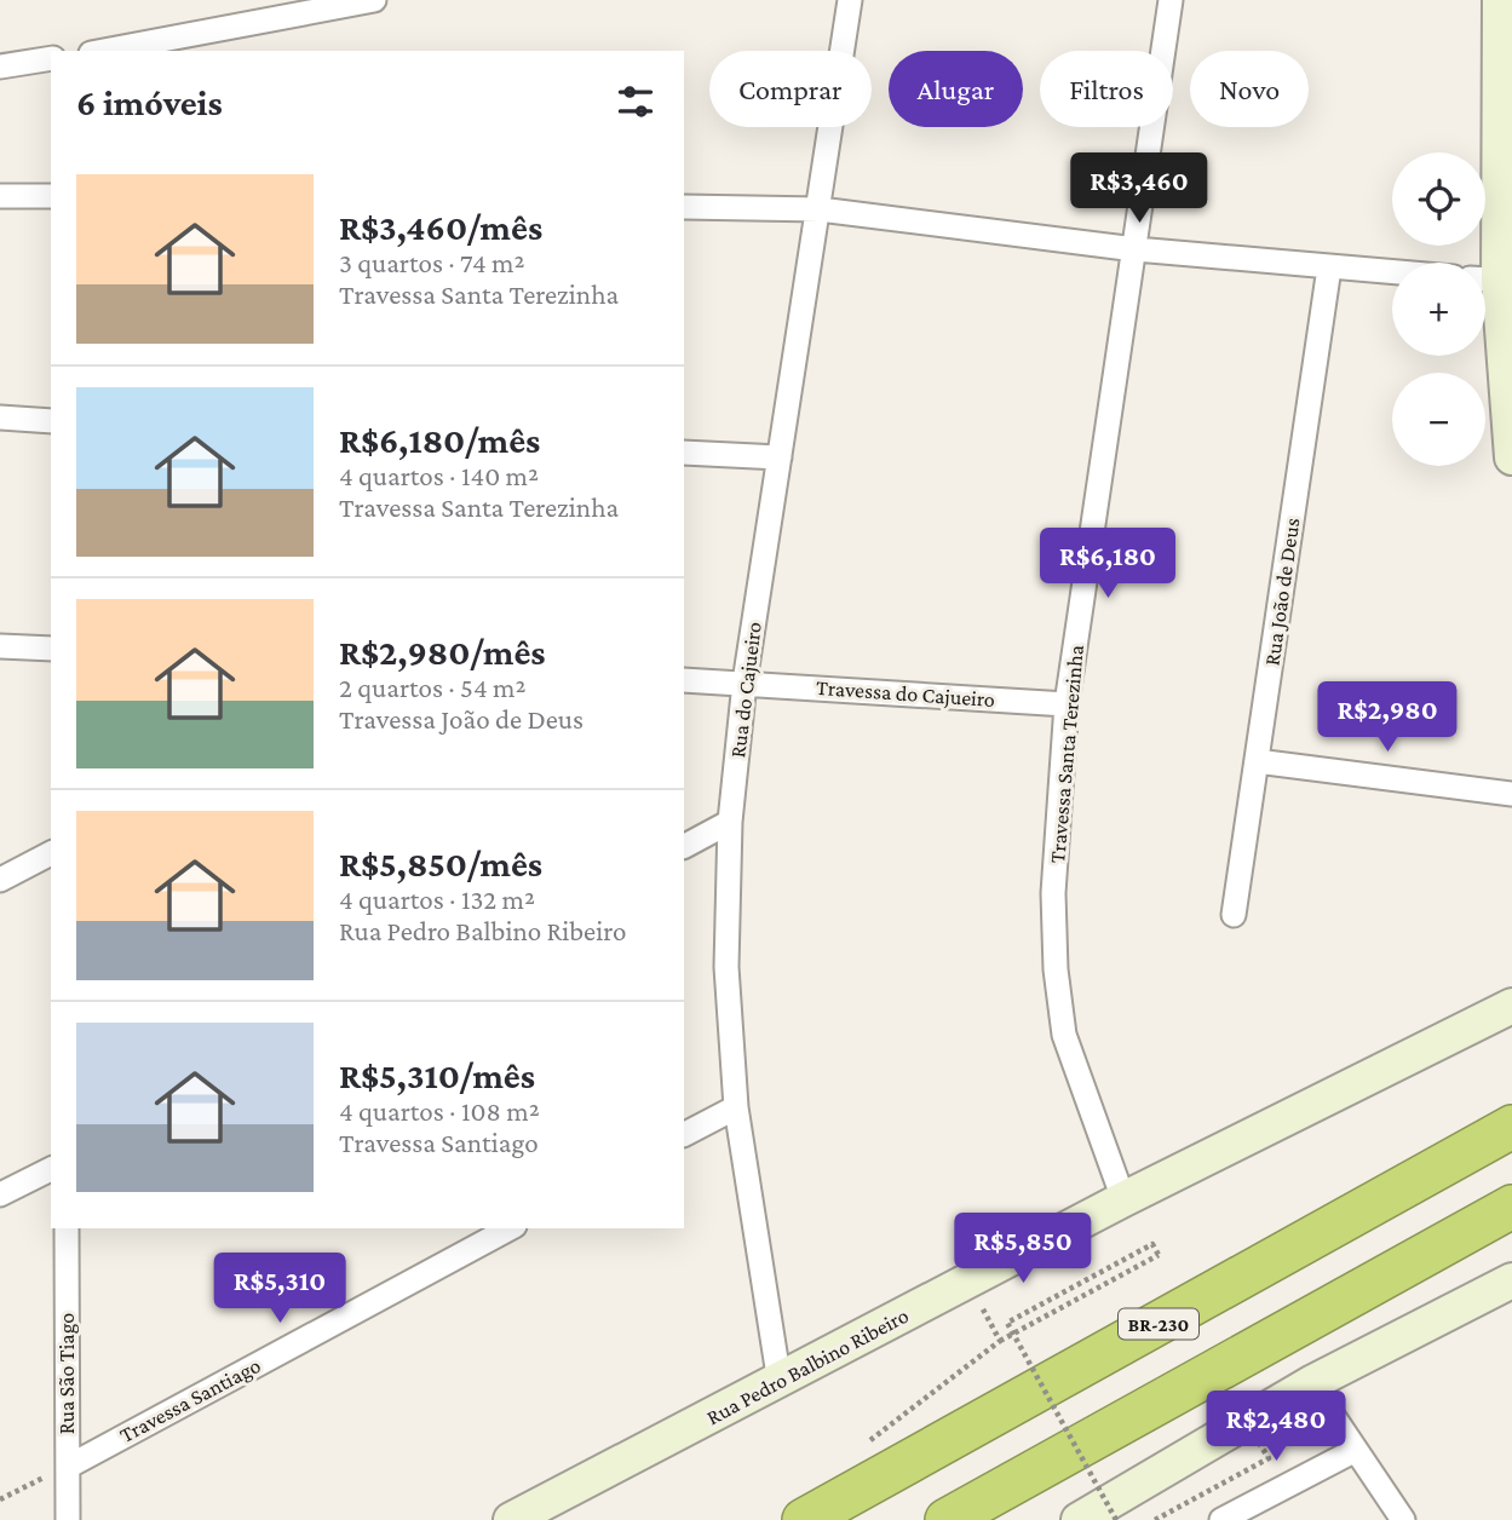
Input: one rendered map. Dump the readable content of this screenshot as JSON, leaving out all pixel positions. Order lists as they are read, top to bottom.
{
  "streets": {
    "highway": ["BR-230"],
    "street": [
      "Rua João de Deus",
      "Rua do Cajueiro",
      "Travessa do Cajueiro",
      "Travessa Santa Terezinha",
      "Rua Pedro Balbino Ribeiro",
      "Rua São Tiago",
      "Travessa Santiago"
    ]
  },
  "crossings": [
    ["Rua do Cajueiro", "Travessa do Cajueiro"],
    ["Rua do Cajueiro", "Rua Pedro Balbino Ribeiro"],
    ["Travessa do Cajueiro", "Travessa Santa Terezinha"],
    ["Travessa Santa Terezinha", "Rua Pedro Balbino Ribeiro"],
    ["Rua São Tiago", "Travessa Santiago"]
  ],
  "page": {
    "chip": [
      "Comprar",
      "Alugar",
      "Filtros",
      "Novo"
    ],
    "heading": "6 imóveis",
    "map_buttons": ["+", "−"],
    "price": [
      "R$3,460",
      "R$6,180",
      "R$2,980",
      "R$5,850",
      "R$5,310",
      "R$2,480"
    ],
    "list": [
      {
        "name": "R$3,460/mês",
        "note": "3 quartos · 74 m² · Travessa Santa Terezinha"
      },
      {
        "name": "R$6,180/mês",
        "note": "4 quartos · 140 m² · Travessa Santa Terezinha"
      },
      {
        "name": "R$2,980/mês",
        "note": "2 quartos · 54 m² · Travessa João de Deus"
      },
      {
        "name": "R$5,850/mês",
        "note": "4 quartos · 132 m² · Rua Pedro Balbino Ribeiro"
      },
      {
        "name": "R$5,310/mês",
        "note": "4 quartos · 108 m² · Travessa Santiago"
      }
    ]
  }
}
